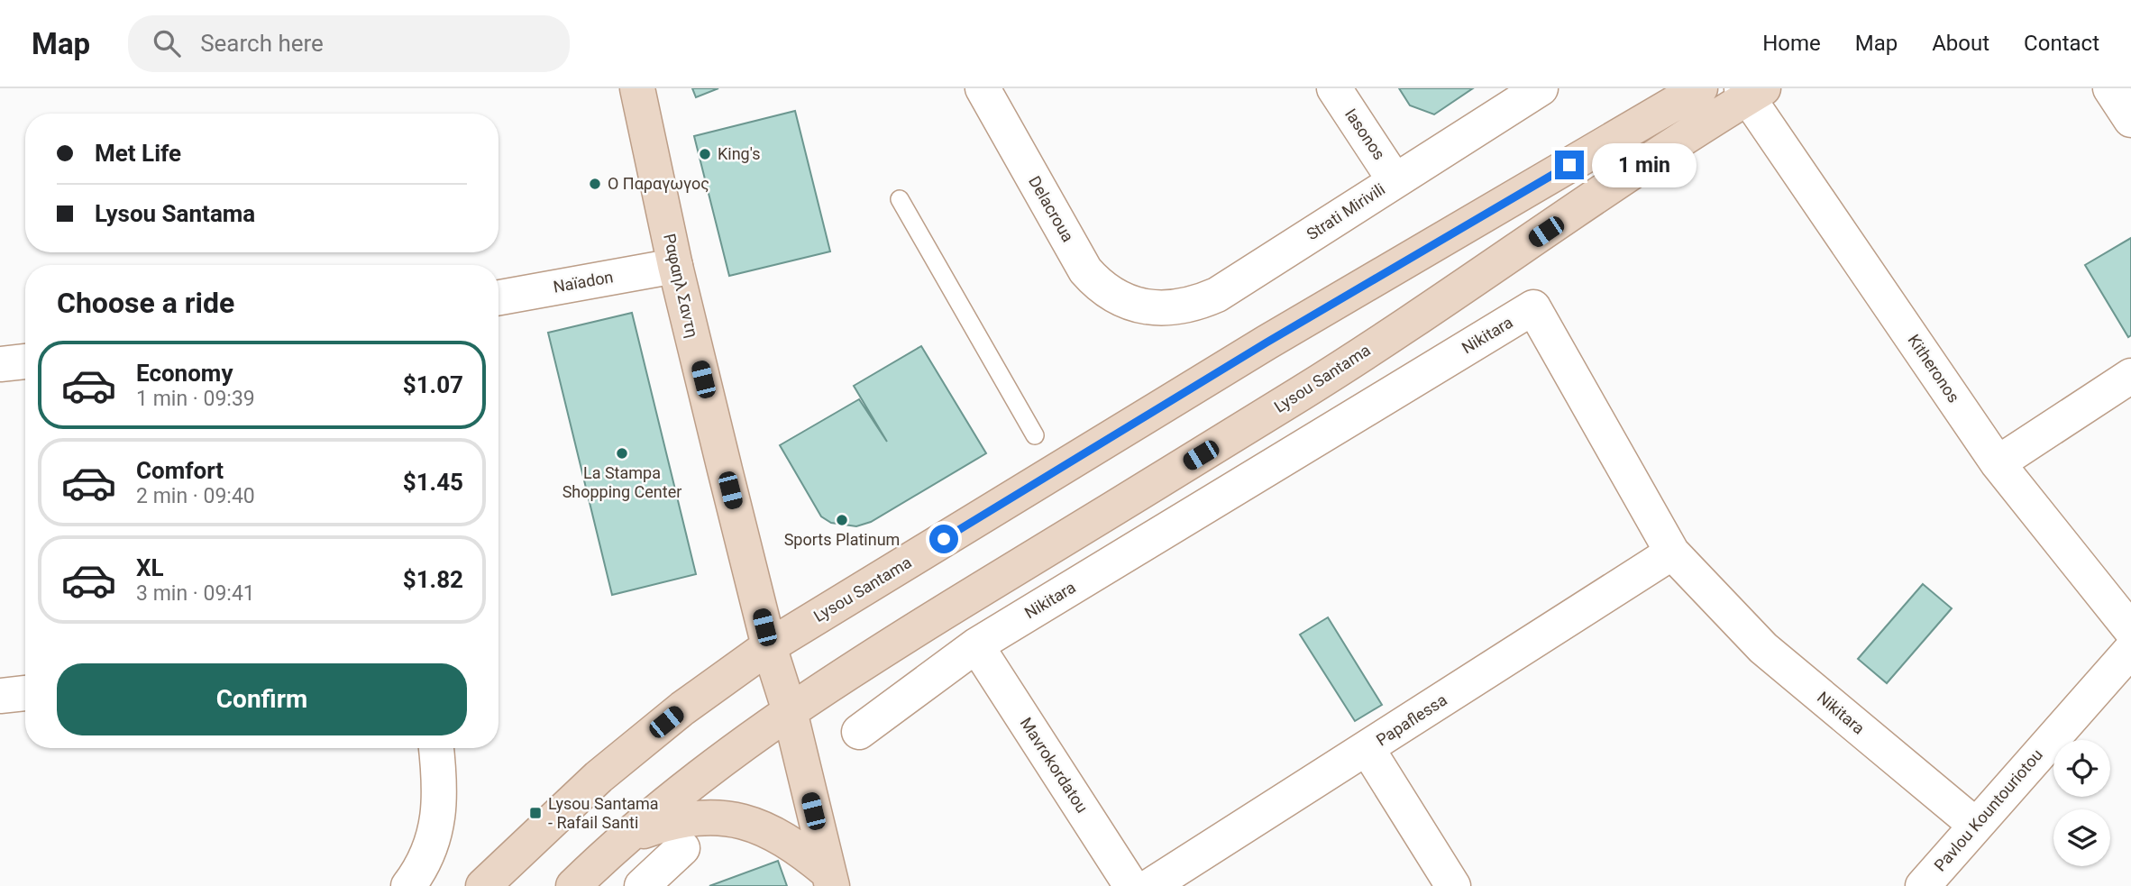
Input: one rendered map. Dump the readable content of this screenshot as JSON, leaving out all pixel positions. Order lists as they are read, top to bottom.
{
  "streets": {
    "main road": ["Ραφαηλ Σαντη", "Lysou Santama"],
    "street": [
      "Iasonos",
      "Delacroua",
      "Strati Mirivili",
      "Naïadon",
      "Nikitara",
      "Kitheronos",
      "Papaflessa",
      "Mavrokordatou",
      "Pavlou Kountouriotou"
    ]
  },
  "crossings": [
    ["Iasonos", "Strati Mirivili"],
    ["Delacroua", "Strati Mirivili"],
    ["Naïadon", "Ραφαηλ Σαντη"],
    ["Ραφαηλ Σαντη", "Lysou Santama"],
    ["Nikitara", "Papaflessa"],
    ["Nikitara", "Mavrokordatou"],
    ["Nikitara", "Pavlou Kountouriotou"],
    ["Kitheronos", "Lysou Santama"]
  ],
  "places": {
    "other": [
      "King's",
      "Ο Παραγωγος",
      "La Stampa Shopping Center",
      "Sports Platinum"
    ],
    "transit": ["Lysou Santama - Rafail Santi"]
  },
  "page": {
    "header": "Map",
    "search": "Search here",
    "nav": [
      "Home",
      "Map",
      "About",
      "Contact"
    ],
    "banner": ["Met Life", "Lysou Santama"],
    "bubble": "1 min",
    "heading": "Choose a ride",
    "list": [
      {
        "name": "Economy",
        "note": "1 min · 09:39",
        "value": "$1.07"
      },
      {
        "name": "Comfort",
        "note": "2 min · 09:40",
        "value": "$1.45"
      },
      {
        "name": "XL",
        "note": "3 min · 09:41",
        "value": "$1.82"
      }
    ],
    "buttons": "Confirm"
  }
}
